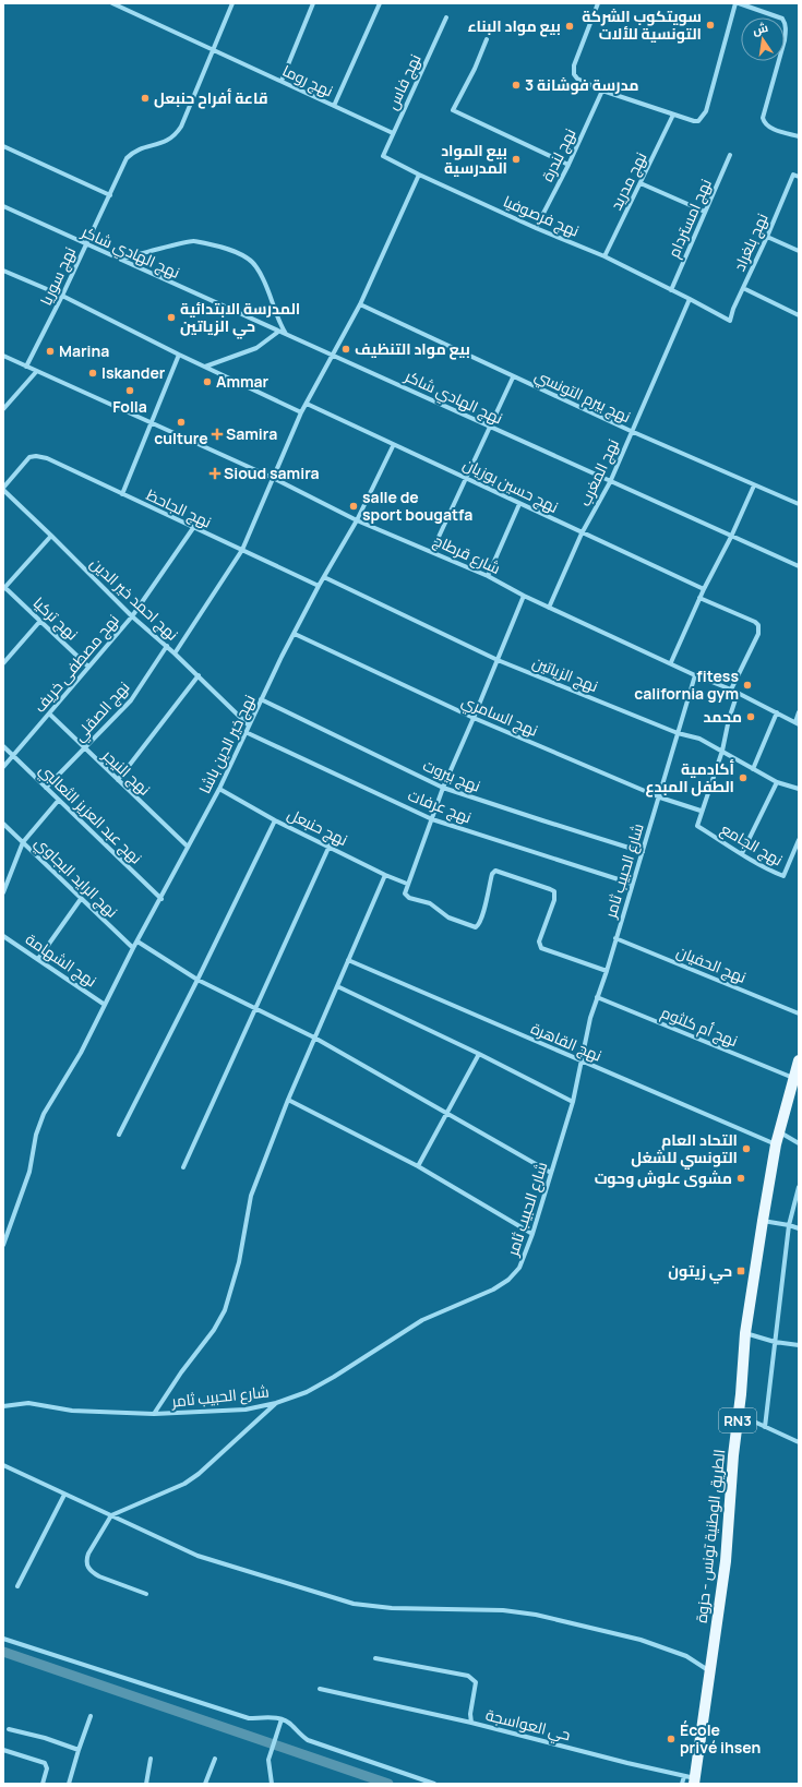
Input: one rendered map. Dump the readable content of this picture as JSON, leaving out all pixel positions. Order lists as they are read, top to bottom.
{
  "streets": {
    "main road": ["RN3", "الطريق الوطنية تونس - حزوة"],
    "street": [
      "نهج روما",
      "نهج فاس",
      "نهج لندرة",
      "نهج مدريد",
      "نهج فرصوفيا",
      "نهج امستردام",
      "نهج بلغراد",
      "نهج الهادي شاكر",
      "نهج سوريا",
      "نهج بيرم التونسي",
      "نهج المغرب",
      "نهج حسين بوزيان",
      "نهج الجاحظ",
      "شارع قرطاج",
      "نهج احمد خير الدين",
      "نهج تركيا",
      "نهج مصطفى خريف",
      "نهج الزياتين",
      "نهج الصقلي",
      "نهج السامري",
      "نهج خير الدين باشا",
      "نهج النيجر",
      "نهج بيروت",
      "نهج عرفات",
      "نهج عبد العزيز الثعالبي",
      "نهج حنبعل",
      "نهج الجامع",
      "شارع الحبيب ثامر",
      "نهج الرايد البجاوي",
      "نهج الشهامة",
      "نهج الحفيان",
      "نهج أم كلثوم",
      "نهج القاهرة",
      "حي العواسجة"
    ]
  },
  "crossings": [
    ["نهج روما", "نهج فاس"],
    ["نهج روما", "نهج سوريا"],
    ["نهج فاس", "نهج فرصوفيا"],
    ["نهج لندرة", "نهج فرصوفيا"],
    ["نهج مدريد", "نهج فرصوفيا"],
    ["نهج فرصوفيا", "نهج امستردام"],
    ["نهج فرصوفيا", "نهج بلغراد"],
    ["نهج فرصوفيا", "نهج المغرب"],
    ["نهج الهادي شاكر", "نهج سوريا"],
    ["نهج الهادي شاكر", "نهج المغرب"],
    ["نهج سوريا", "شارع قرطاج"],
    ["نهج بيرم التونسي", "نهج المغرب"],
    ["نهج المغرب", "نهج حسين بوزيان"],
    ["نهج المغرب", "شارع قرطاج"],
    ["نهج حسين بوزيان", "نهج خير الدين باشا"],
    ["نهج الجاحظ", "نهج احمد خير الدين"],
    ["نهج الجاحظ", "نهج مصطفى خريف"],
    ["نهج الجاحظ", "نهج خير الدين باشا"],
    ["شارع قرطاج", "نهج خير الدين باشا"],
    ["شارع قرطاج", "شارع الحبيب ثامر"],
    ["نهج احمد خير الدين", "نهج مصطفى خريف"],
    ["نهج احمد خير الدين", "نهج الصقلي"],
    ["نهج احمد خير الدين", "نهج خير الدين باشا"],
    ["نهج تركيا", "نهج مصطفى خريف"],
    ["نهج مصطفى خريف", "نهج النيجر"],
    ["نهج مصطفى خريف", "نهج عبد العزيز الثعالبي"],
    ["نهج الزياتين", "نهج خير الدين باشا"],
    ["نهج الزياتين", "شارع الحبيب ثامر"],
    ["نهج الصقلي", "نهج النيجر"],
    ["نهج الصقلي", "نهج عبد العزيز الثعالبي"],
    ["نهج السامري", "نهج خير الدين باشا"],
    ["نهج السامري", "نهج الجامع"],
    ["نهج السامري", "شارع الحبيب ثامر"],
    ["نهج خير الدين باشا", "نهج النيجر"],
    ["نهج خير الدين باشا", "نهج بيروت"],
    ["نهج خير الدين باشا", "نهج عرفات"],
    ["نهج خير الدين باشا", "نهج عبد العزيز الثعالبي"],
    ["نهج خير الدين باشا", "نهج حنبعل"],
    ["نهج خير الدين باشا", "نهج الرايد البجاوي"],
    ["نهج خير الدين باشا", "نهج الشهامة"],
    ["نهج بيروت", "شارع الحبيب ثامر"],
    ["نهج عرفات", "شارع الحبيب ثامر"],
    ["شارع الحبيب ثامر", "نهج الحفيان"],
    ["شارع الحبيب ثامر", "نهج أم كلثوم"],
    ["شارع الحبيب ثامر", "نهج القاهرة"],
    ["نهج أم كلثوم", "الطريق الوطنية تونس - حزوة"],
    ["نهج القاهرة", "الطريق الوطنية تونس - حزوة"],
    ["الطريق الوطنية تونس - حزوة", "حي العواسجة"]
  ],
  "places": {
    "other": [
      "سويتكوب الشركة التونسية للألات",
      "بيع مواد البناء",
      "مدرسة فوشانة 3",
      "قاعة أفراح حنبعل",
      "بيع المواد المدرسية",
      "المدرسة الابتدائية حي الزياتين",
      "بيع مواد التنظيف",
      "Marina",
      "Iskander",
      "Ammar",
      "Folla",
      "culture",
      "salle de sport bougatfa",
      "fitess california gym",
      "محمد",
      "أكادمية الطفل المبدع",
      "التحاد العام التونسي للشغل",
      "مشوى علوش وحوت",
      "École privé ihsen"
    ],
    "health": ["Samira", "Sioud samira"],
    "transit": ["حي زيتون"]
  },
  "north": "top"
}
